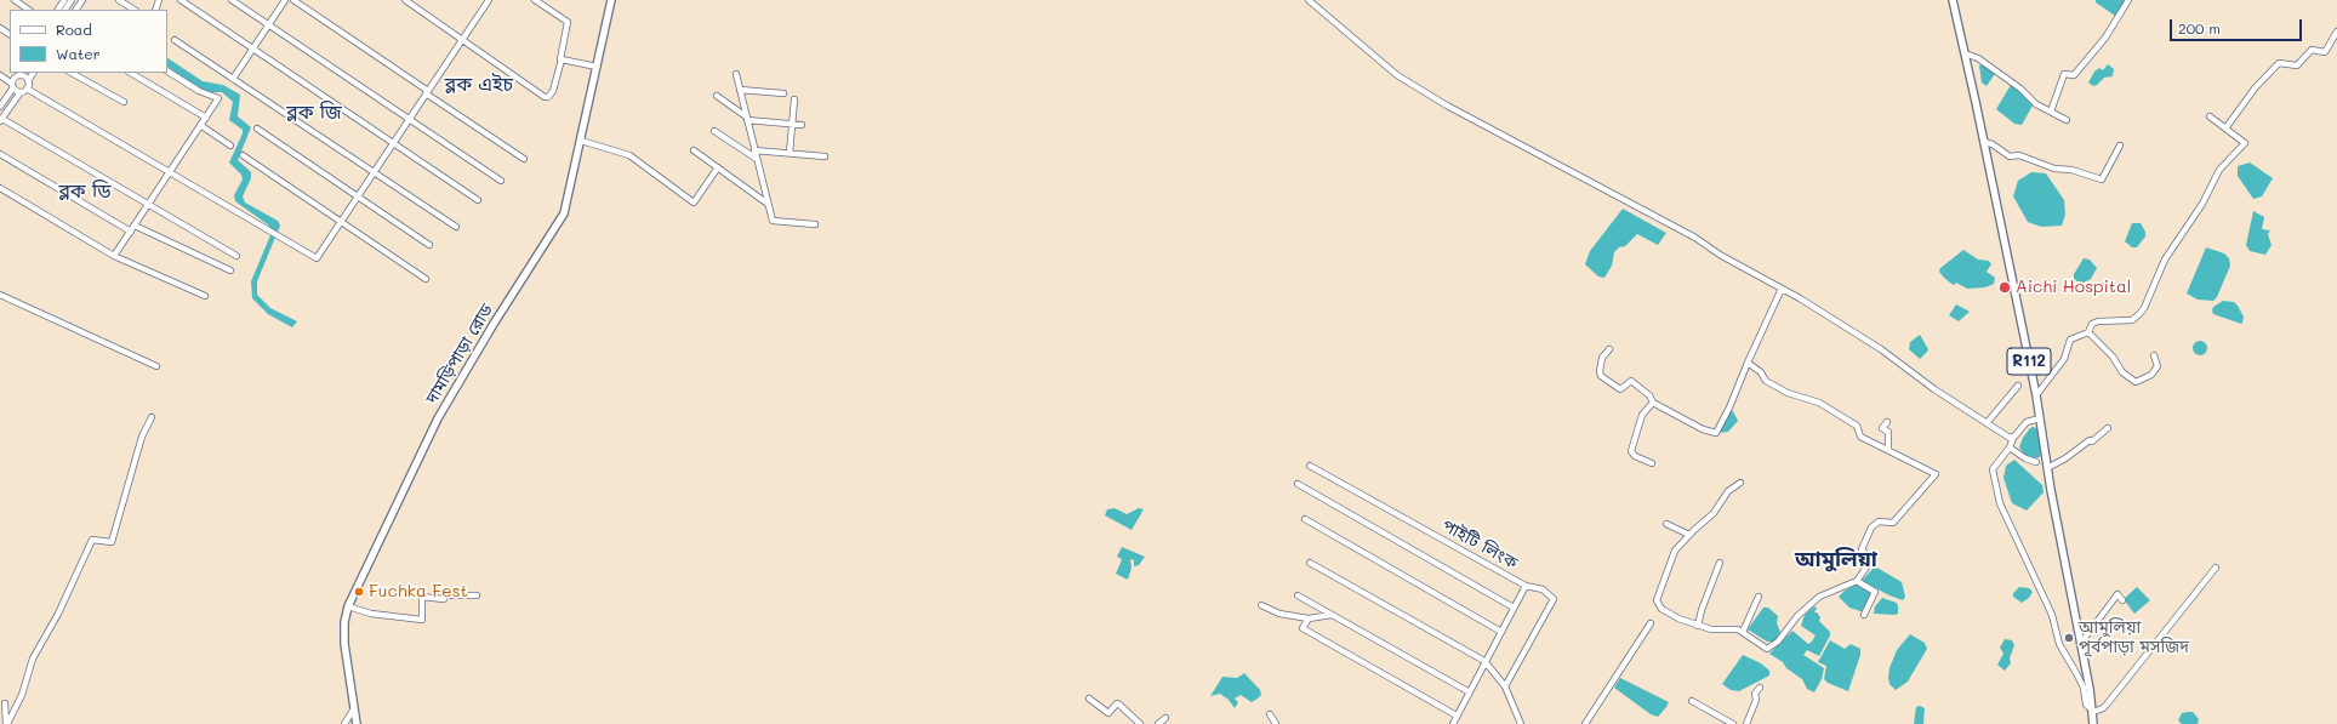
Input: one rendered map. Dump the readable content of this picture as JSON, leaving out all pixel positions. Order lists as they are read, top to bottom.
{
  "streets": {
    "main road": ["দামড়িপাড়া রোড", "R112"],
    "street": ["পাইটি লিংক"]
  },
  "districts": [
    "ব্লক এইচ",
    "ব্লক জি",
    "ব্লক ডি",
    "আমুলিয়া"
  ],
  "places": ["Aichi Hospital", "Fuchka Fest", "আমুলিয়া পূর্বপাড়া মসজিদ"],
  "legend": ["Road", "Water"],
  "scale_bar": "200 m"
}
